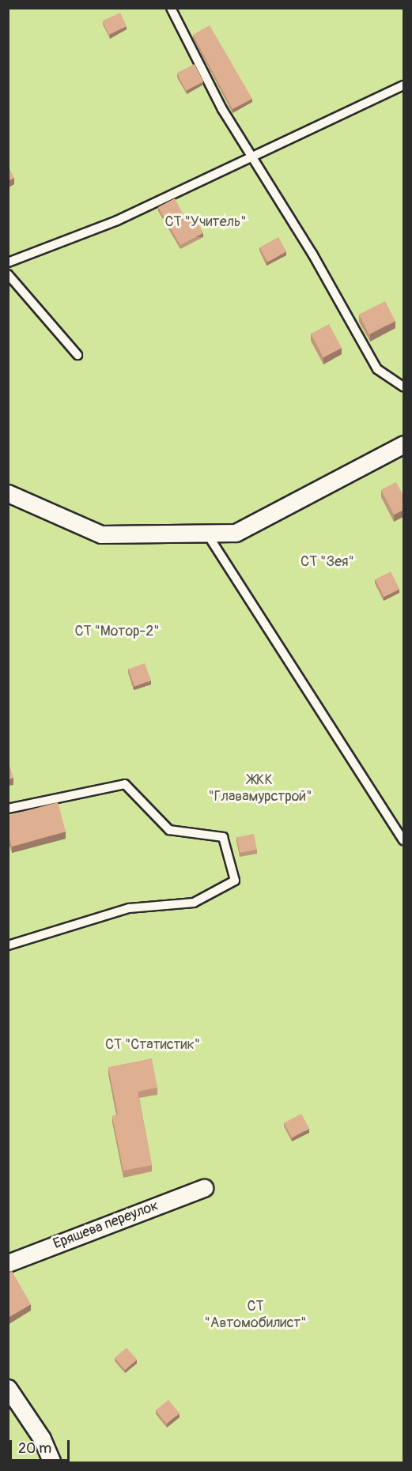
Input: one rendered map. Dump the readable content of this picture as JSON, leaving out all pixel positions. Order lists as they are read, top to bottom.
{
  "streets": {
    "street": ["Еряшева переулок"]
  },
  "parks": [
    "СТ \"Учитель\"",
    "СТ \"Зея\"",
    "СТ \"Мотор-2\"",
    "ЖКК \"Главамурстрой\"",
    "СТ \"Статистик\"",
    "СТ \"Автомобилист\""
  ],
  "scale_bar": "20 m"
}
